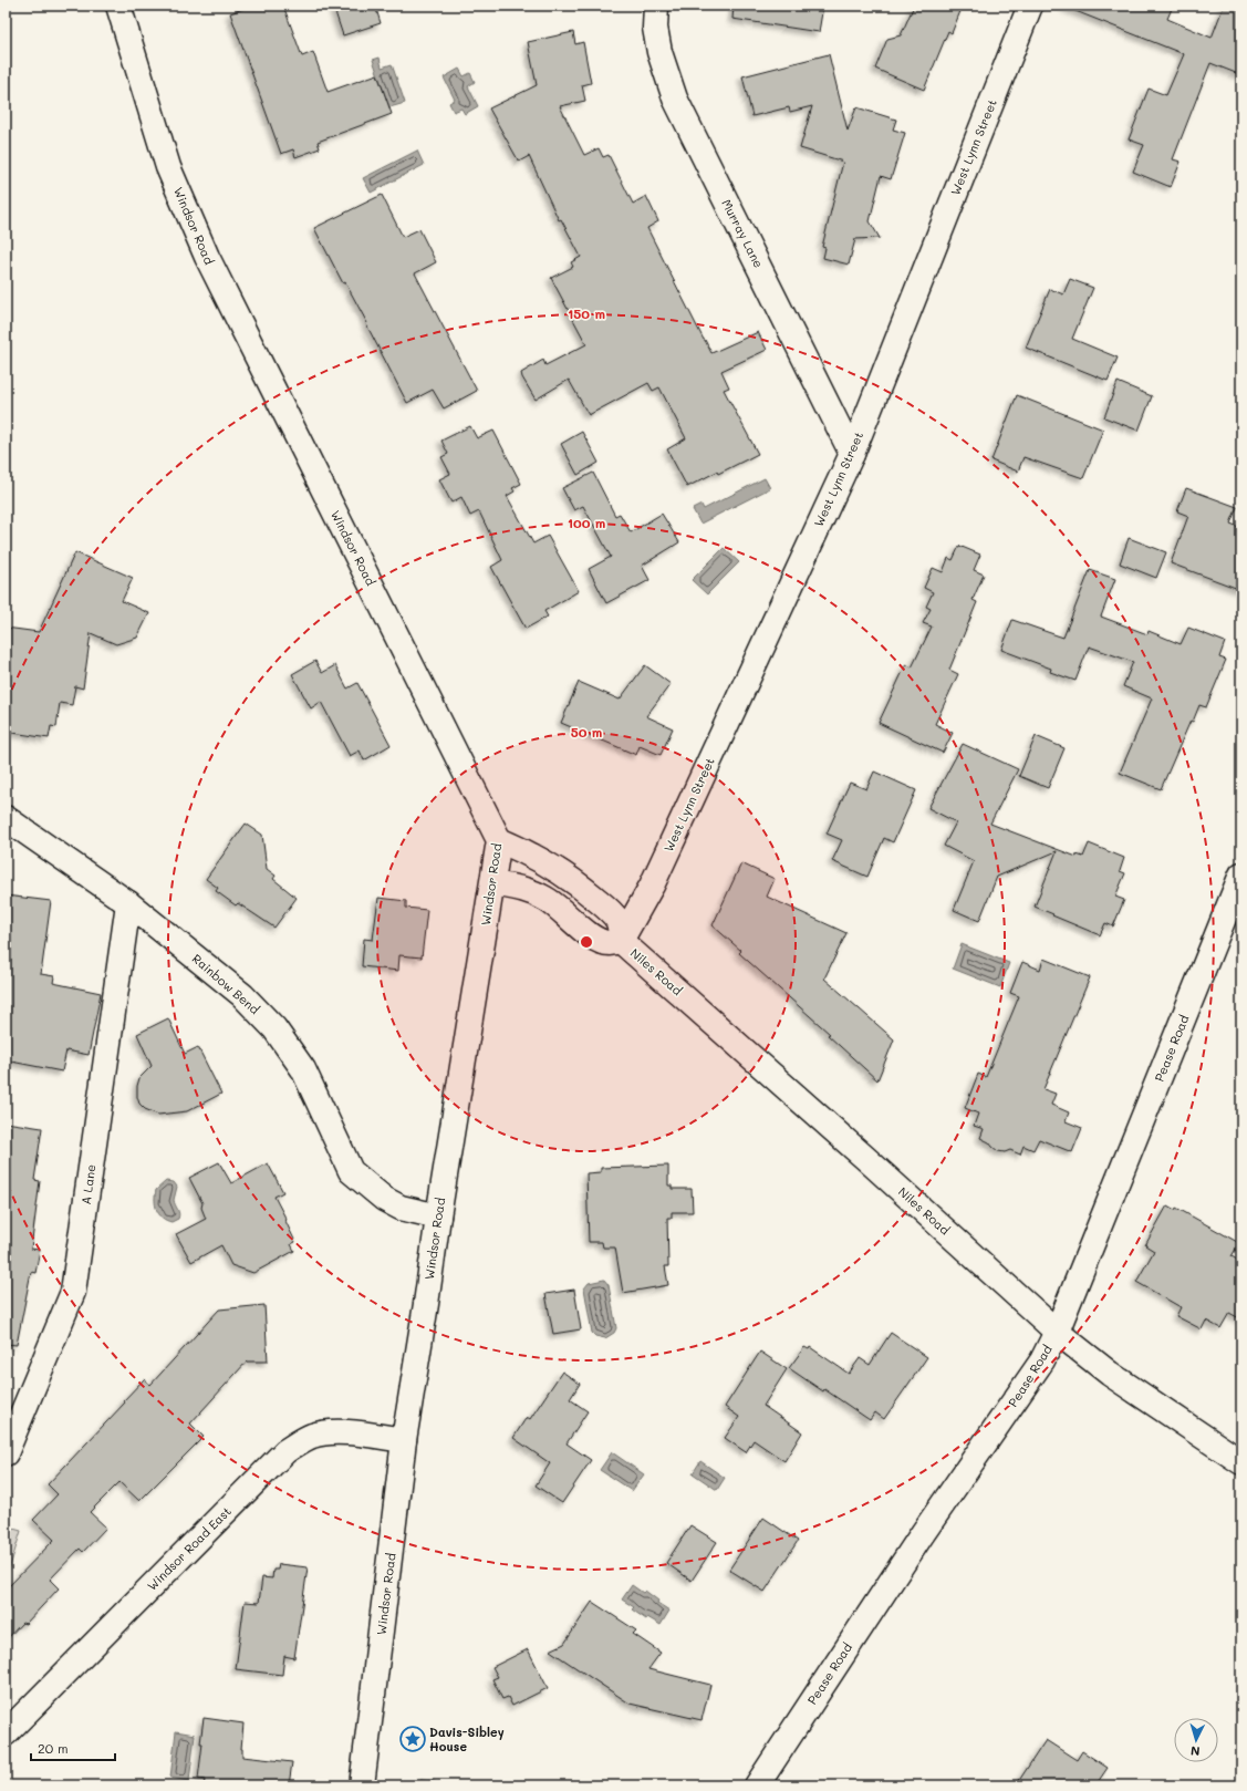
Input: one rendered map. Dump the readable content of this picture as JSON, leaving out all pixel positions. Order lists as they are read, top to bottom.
{
  "streets": {
    "street": [
      "West Lynn Street",
      "Windsor Road",
      "Murray Lane",
      "Niles Road",
      "Rainbow Bend",
      "Pease Road",
      "A Lane",
      "Windsor Road East"
    ]
  },
  "crossings": [
    ["West Lynn Street", "Murray Lane"],
    ["West Lynn Street", "Niles Road"],
    ["Windsor Road", "Niles Road"],
    ["Windsor Road", "Rainbow Bend"],
    ["Windsor Road", "Windsor Road East"],
    ["Niles Road", "Pease Road"],
    ["Rainbow Bend", "A Lane"]
  ],
  "places": {
    "place": ["Davis-Sibley House"]
  },
  "scale_bar": "20 m",
  "north": "bottom",
  "rings": ["150 m", "100 m", "50 m"]
}
